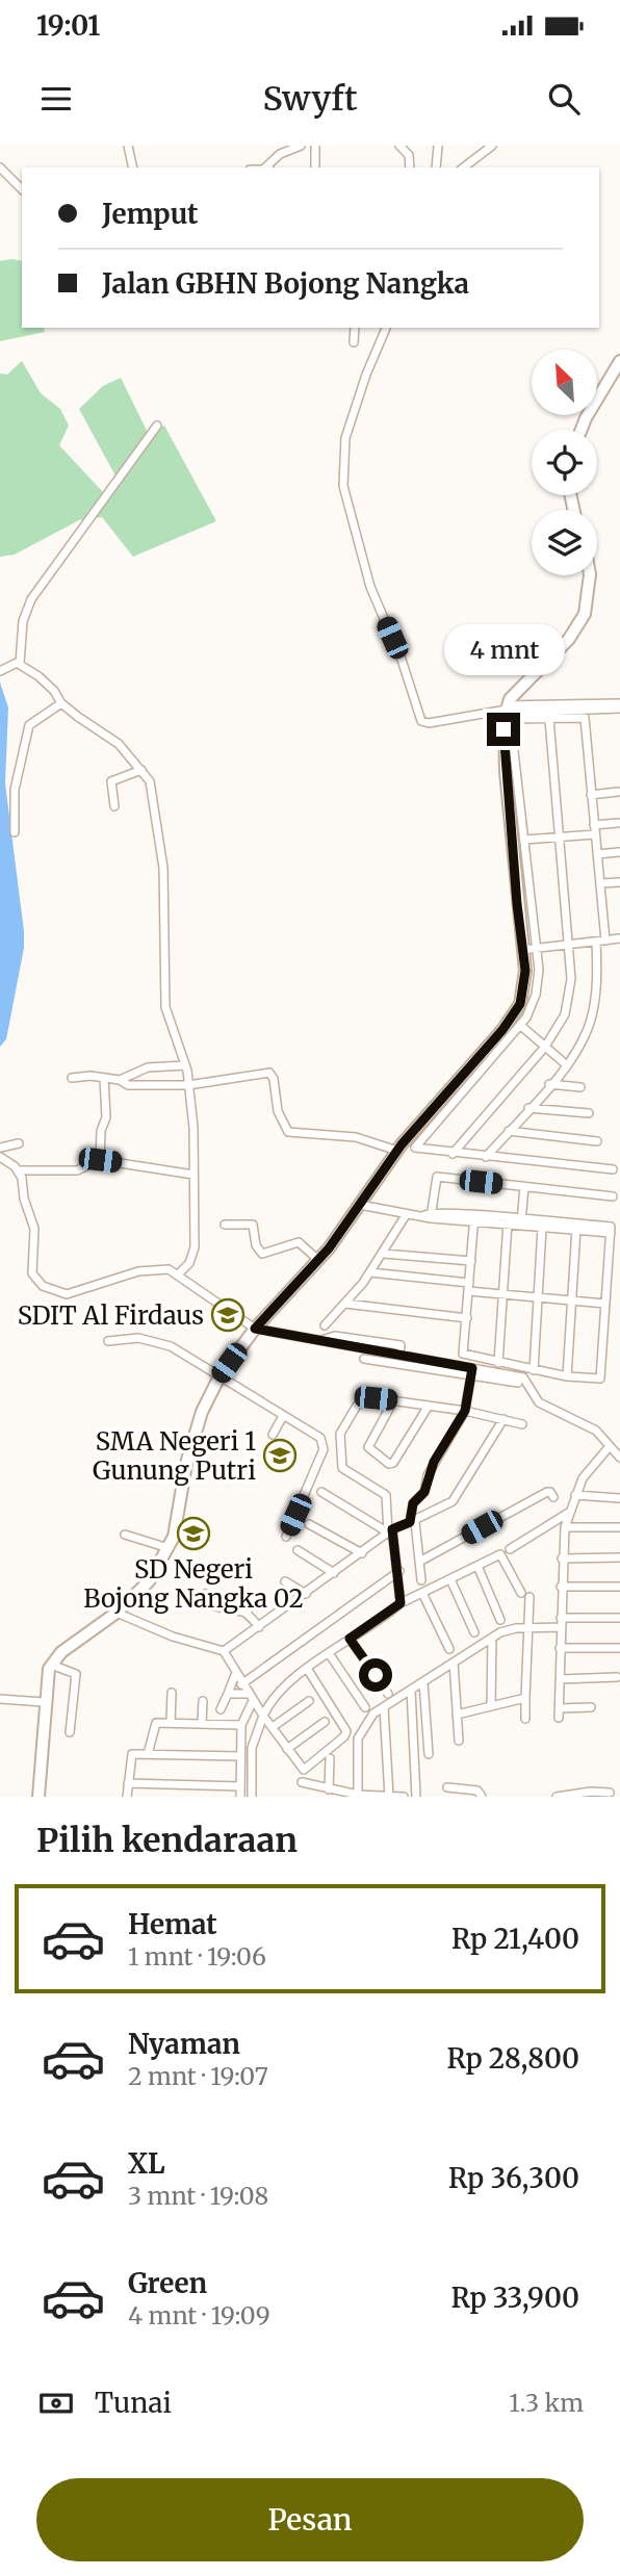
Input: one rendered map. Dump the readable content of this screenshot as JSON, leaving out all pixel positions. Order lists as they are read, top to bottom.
{
  "places": {
    "school or university": ["SDIT Al Firdaus", "SMA Negeri 1 Gunung Putri", "SD Negeri Bojong Nangka 02"]
  },
  "north": "top left",
  "page": {
    "status": "19:01",
    "header": "Swyft",
    "banner": ["Jemput", "Jalan GBHN Bojong Nangka"],
    "bubble": "4 mnt",
    "heading": "Pilih kendaraan",
    "list": [
      {
        "name": "Hemat",
        "note": "1 mnt · 19:06",
        "value": "Rp 21,400"
      },
      {
        "name": "Nyaman",
        "note": "2 mnt · 19:07",
        "value": "Rp 28,800"
      },
      {
        "name": "XL",
        "note": "3 mnt · 19:08",
        "value": "Rp 36,300"
      },
      {
        "name": "Green",
        "note": "4 mnt · 19:09",
        "value": "Rp 33,900"
      }
    ],
    "pay": ["Tunai", "1.3 km"],
    "buttons": "Pesan"
  }
}
